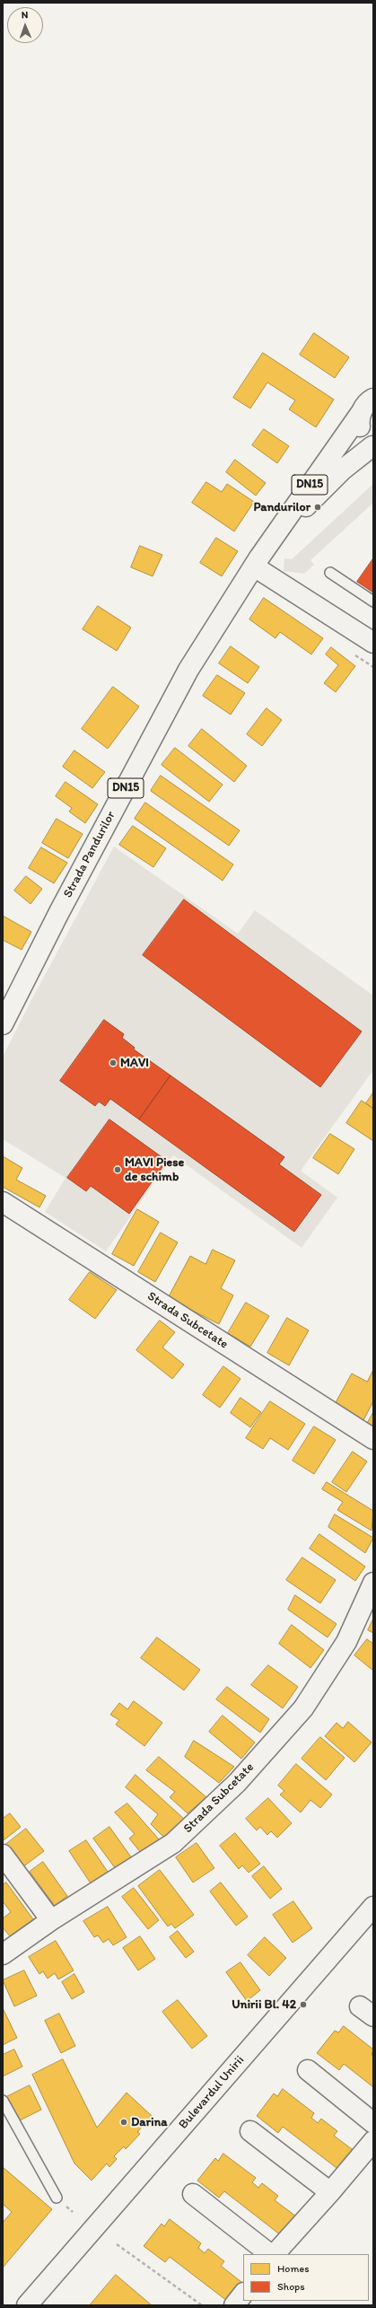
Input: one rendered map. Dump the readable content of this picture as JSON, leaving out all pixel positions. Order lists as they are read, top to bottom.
{
  "streets": {
    "main road": [
      "DN15",
      "Strada Pandurilor",
      "Strada Subcetate",
      "Bulevardul Unirii"
    ]
  },
  "crossings": [
    ["DN15", "Strada Pandurilor"]
  ],
  "places": [
    "Pandurilor",
    "MAVI",
    "MAVI Piese de schimb",
    "Unirii Bl. 42",
    "Darina"
  ],
  "legend": ["Homes", "Shops"],
  "north": "top"
}
